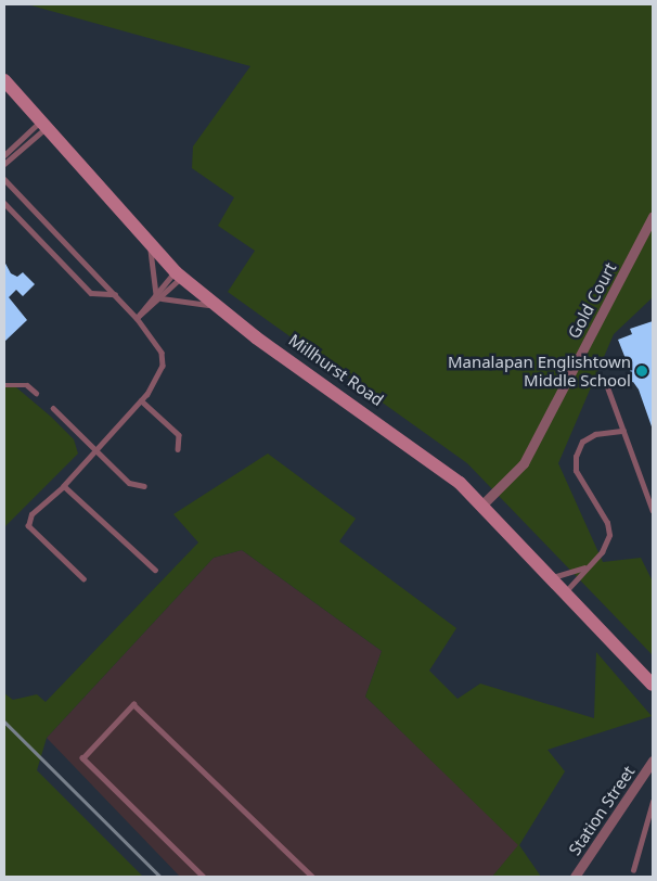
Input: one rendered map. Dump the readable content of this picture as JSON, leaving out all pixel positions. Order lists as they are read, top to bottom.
{
  "streets": {
    "street": ["Gold Court", "Millhurst Road", "Station Street"]
  },
  "crossings": [
    ["Gold Court", "Millhurst Road"]
  ],
  "places": ["Manalapan Englishtown Middle School"]
}
